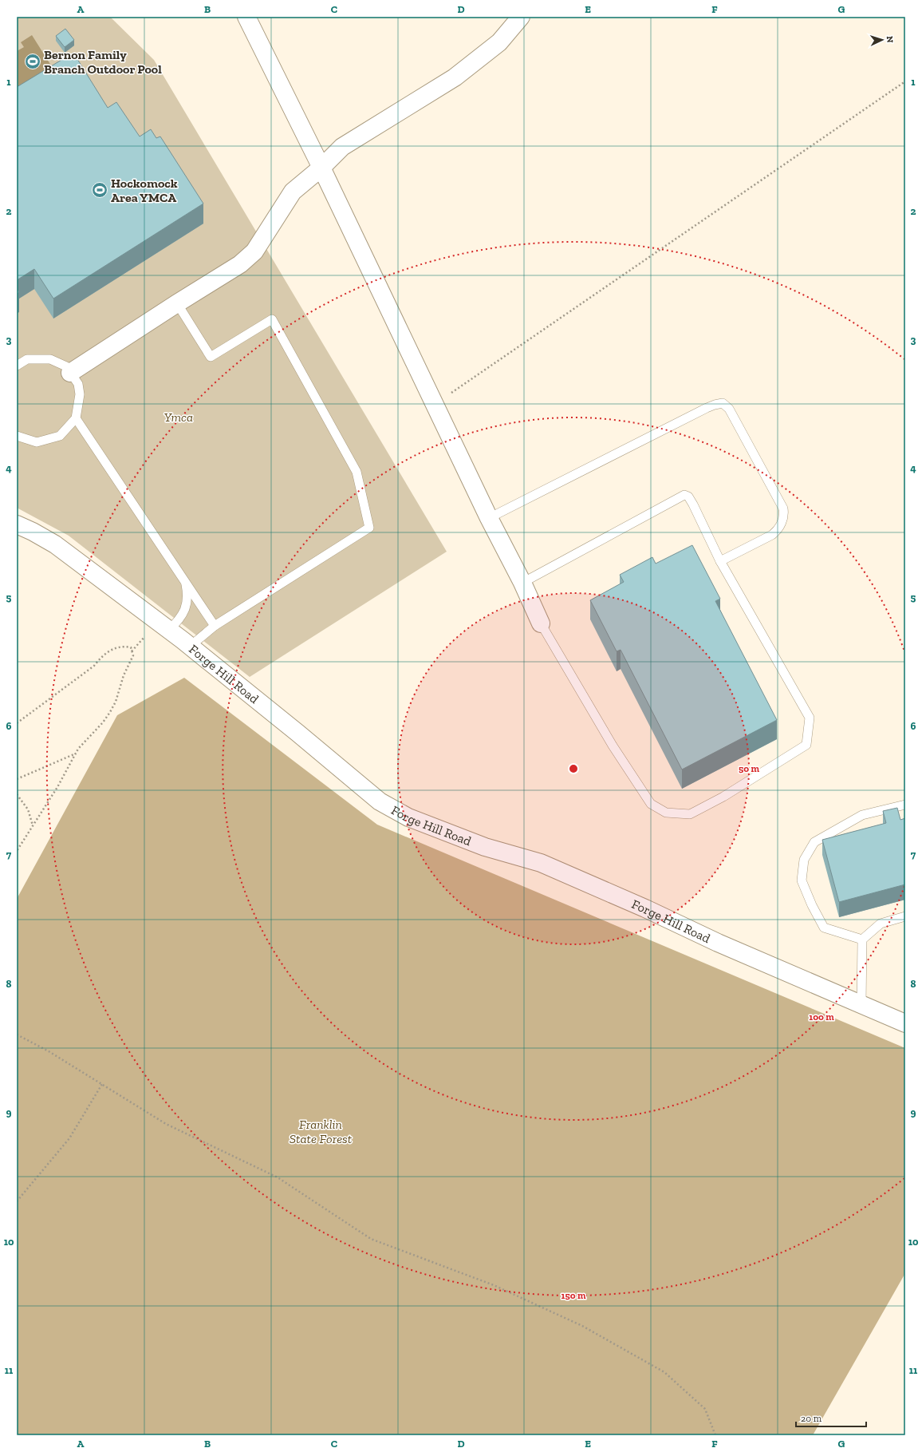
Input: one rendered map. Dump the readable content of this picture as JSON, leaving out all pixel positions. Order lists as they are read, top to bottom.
{
  "streets": {
    "street": ["Forge Hill Road"]
  },
  "parks": ["Ymca", "Franklin State Forest"],
  "places": {
    "sports": ["Bernon Family Branch Outdoor Pool", "Hockomock Area YMCA"]
  },
  "scale_bar": "20 m",
  "north": "right",
  "grid": {
    "columns": [
      "A",
      "B",
      "C",
      "D",
      "E",
      "F",
      "G"
    ],
    "rows": [
      "1",
      "2",
      "3",
      "4",
      "5",
      "6",
      "7",
      "8",
      "9",
      "10",
      "11"
    ]
  },
  "rings": ["50 m", "100 m", "150 m"]
}
